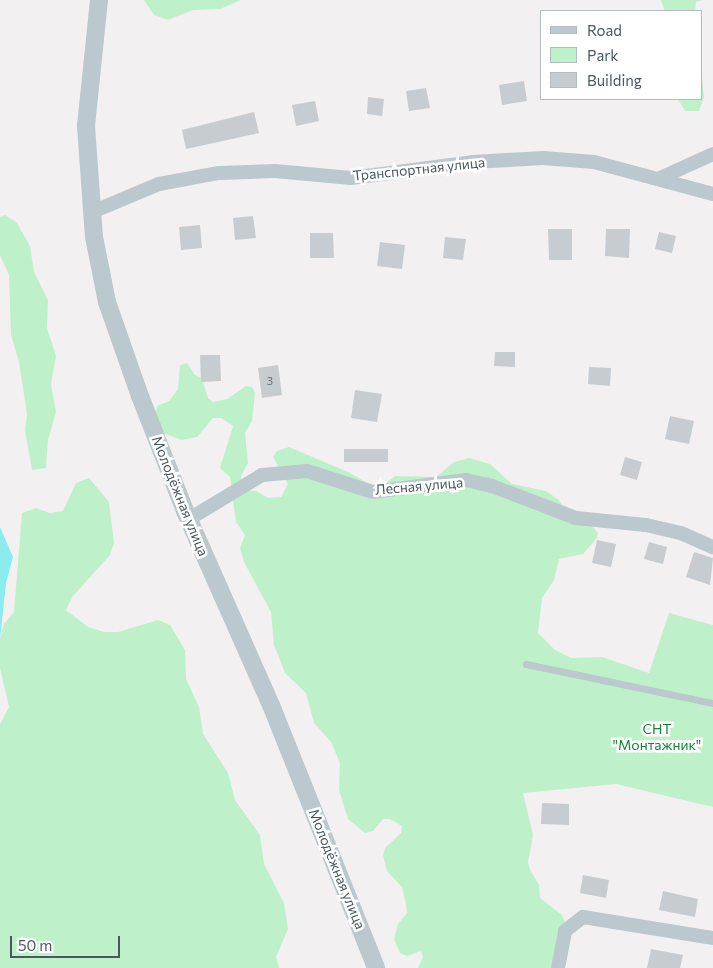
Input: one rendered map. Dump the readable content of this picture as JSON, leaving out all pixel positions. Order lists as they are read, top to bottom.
{
  "streets": {
    "street": ["Транспортная улица", "Лесная улица", "Молодёжная улица"]
  },
  "crossings": [
    ["Транспортная улица", "Молодёжная улица"],
    ["Лесная улица", "Молодёжная улица"]
  ],
  "parks": ["СНТ \"Монтажник\""],
  "house_numbers": ["3"],
  "legend": ["Road", "Park", "Building"],
  "scale_bar": "50 m"
}
